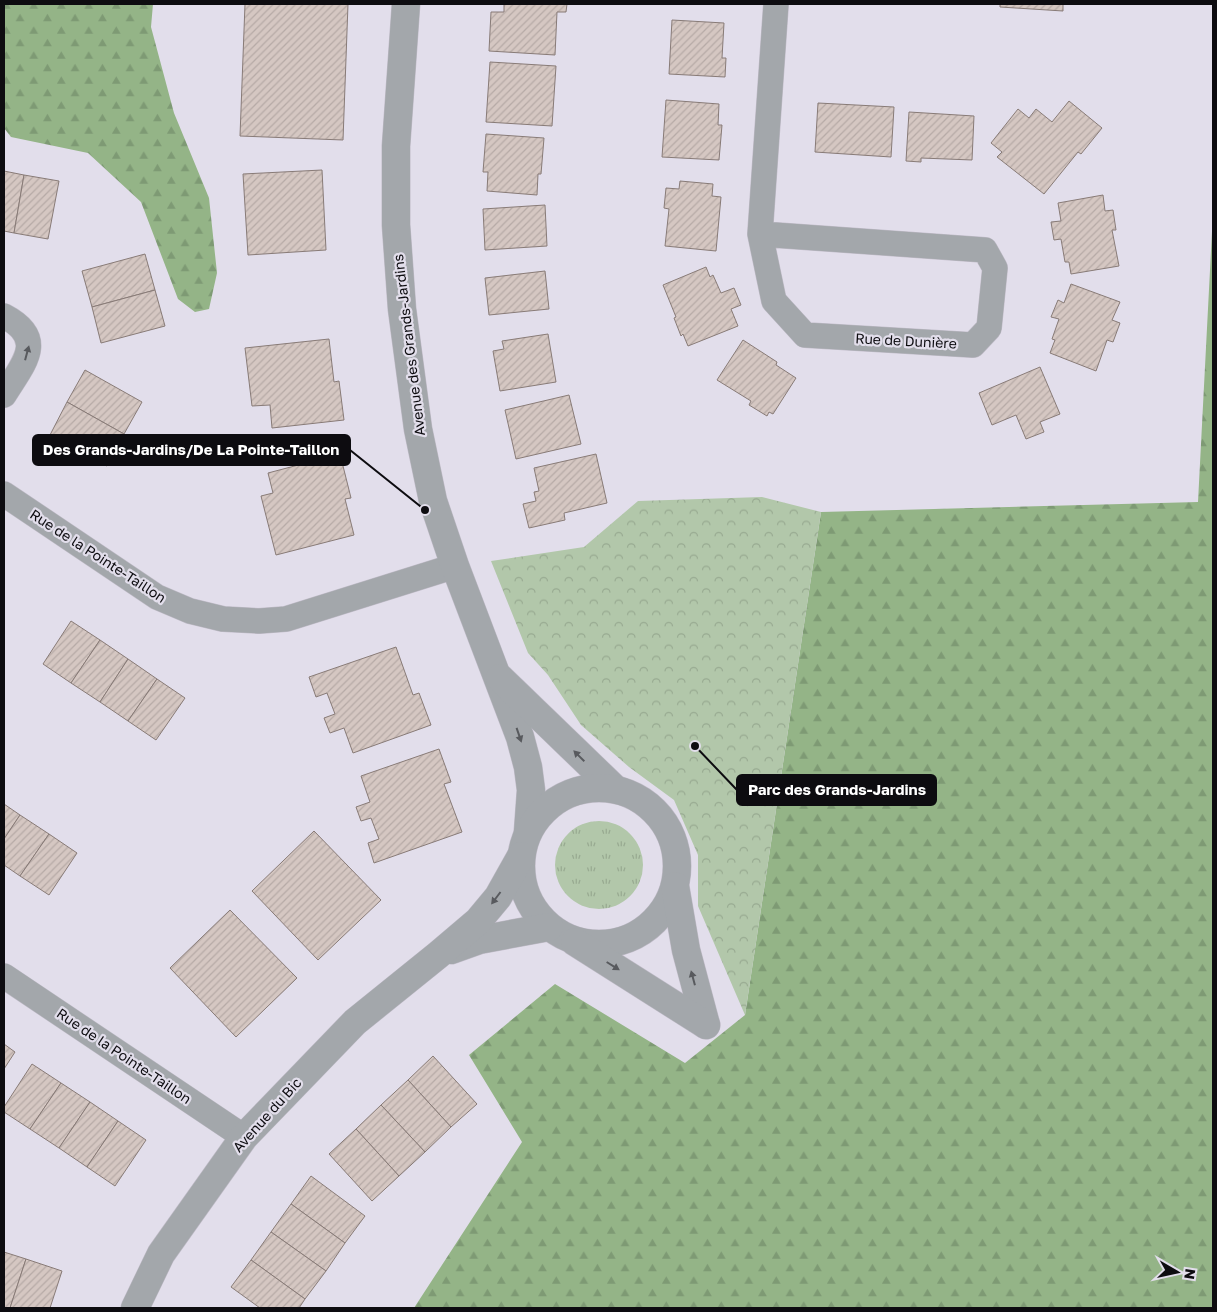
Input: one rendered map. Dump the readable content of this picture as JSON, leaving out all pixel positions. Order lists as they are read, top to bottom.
{
  "streets": {
    "street": [
      "Rue de Dunière",
      "Avenue des Grands-Jardins",
      "Rue de la Pointe-Taillon",
      "Avenue du Bic"
    ]
  },
  "crossings": [
    ["Avenue des Grands-Jardins", "Rue de la Pointe-Taillon"],
    ["Avenue des Grands-Jardins", "Avenue du Bic"],
    ["Rue de la Pointe-Taillon", "Avenue du Bic"]
  ],
  "places": ["Des Grands-Jardins/De La Pointe-Taillon", "Parc des Grands-Jardins"],
  "north": "right"
}
